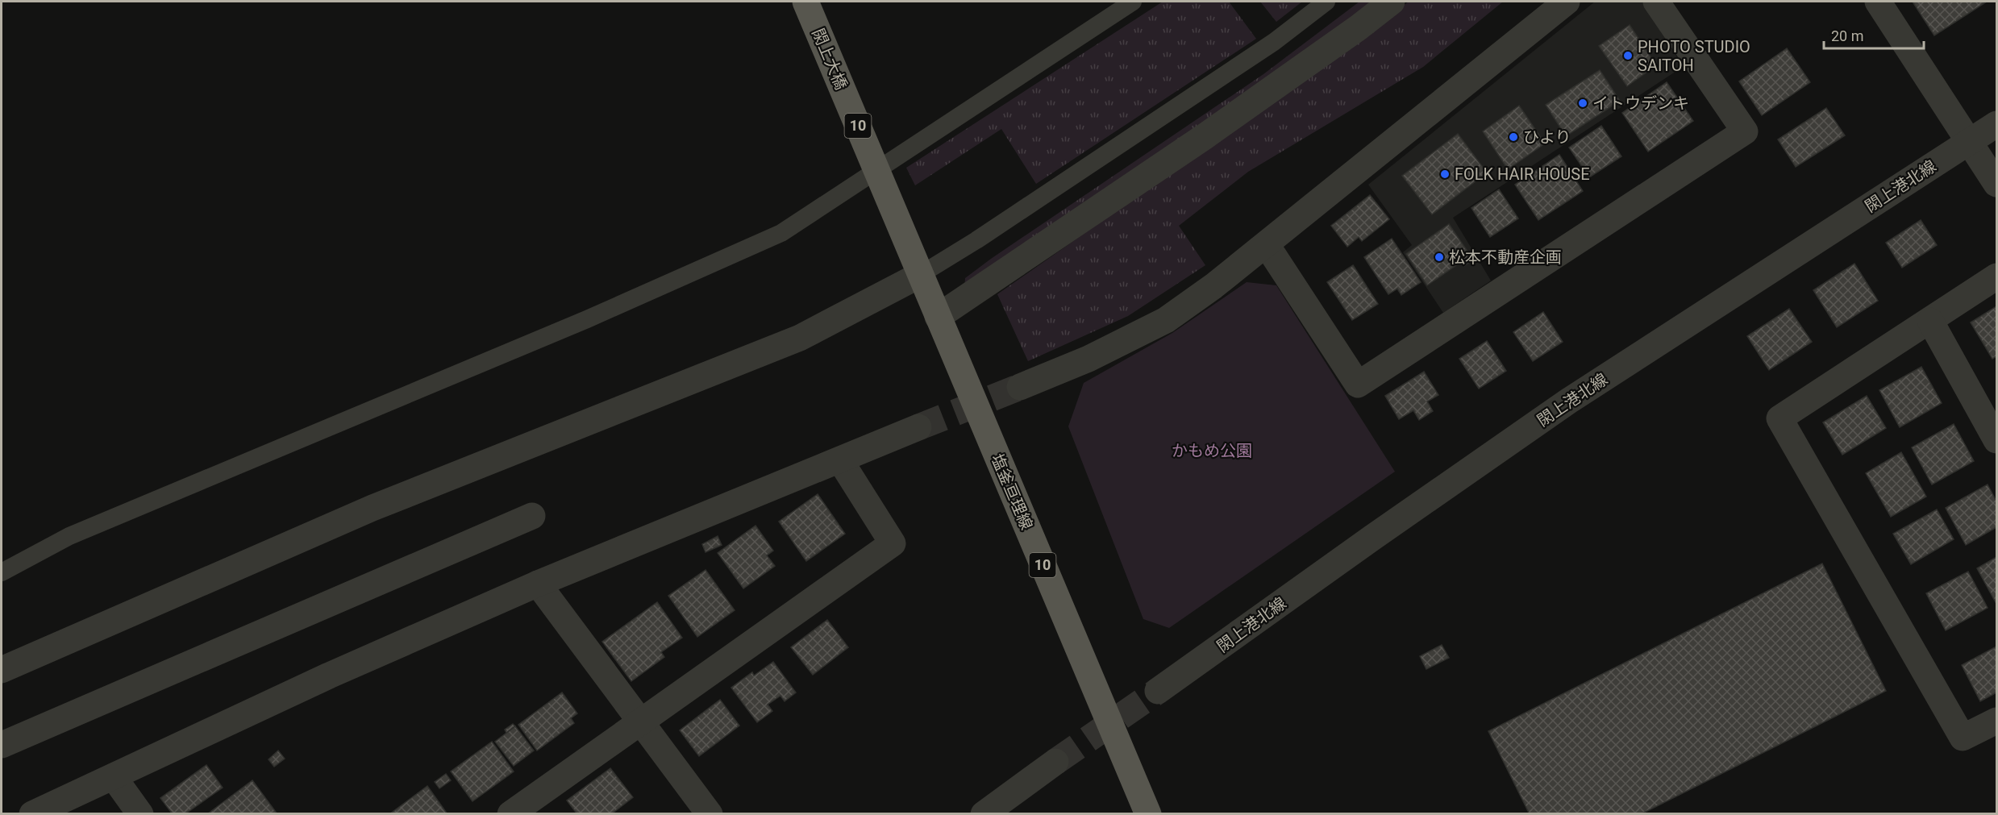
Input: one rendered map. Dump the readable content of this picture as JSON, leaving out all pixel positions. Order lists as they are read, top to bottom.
{
  "streets": {
    "main road": ["閖上大橋", "10", "塩釜亘理線"],
    "street": ["閖上港北線"]
  },
  "crossings": [
    ["閖上大橋", "塩釜亘理線"]
  ],
  "parks": ["かもめ公園"],
  "places": [
    "PHOTO STUDIO SAITOH",
    "イトウデンキ",
    "ひより",
    "FOLK HAIR HOUSE",
    "松本不動産企画"
  ],
  "scale_bar": "20 m"
}
